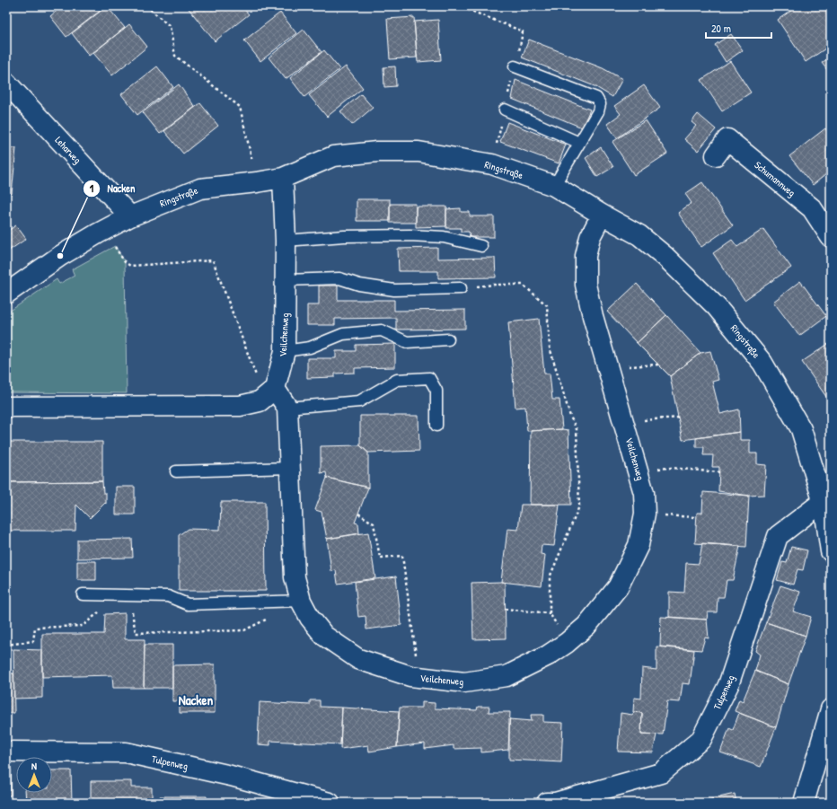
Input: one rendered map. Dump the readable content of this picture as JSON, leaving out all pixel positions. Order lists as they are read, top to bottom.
{
  "streets": {
    "street": [
      "Leharweg",
      "Ringstraße",
      "Schumannweg",
      "Veilchenweg",
      "Tulpenweg"
    ]
  },
  "crossings": [
    ["Leharweg", "Ringstraße"],
    ["Ringstraße", "Veilchenweg"],
    ["Ringstraße", "Tulpenweg"]
  ],
  "districts": ["Nacken"],
  "places": ["Nacken"],
  "scale_bar": "20 m",
  "north": "top"
}
